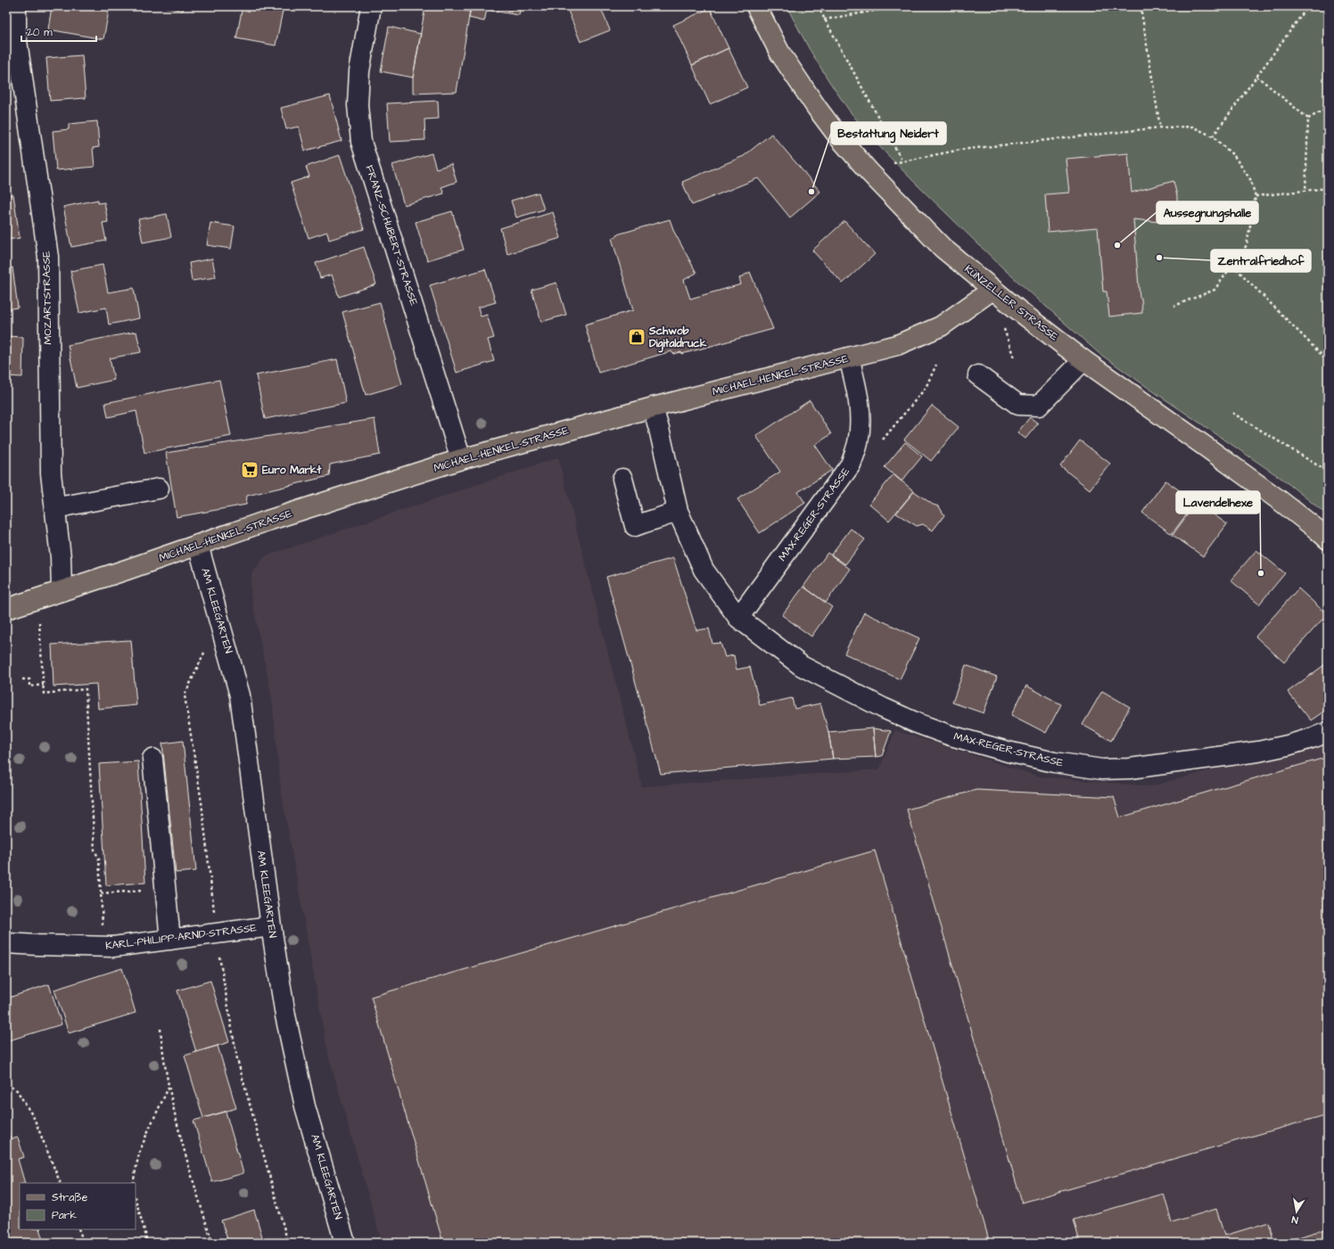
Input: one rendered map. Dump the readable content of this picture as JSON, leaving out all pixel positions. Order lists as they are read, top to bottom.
{
  "streets": {
    "main road": ["KÜNZELLER STRASSE", "MICHAEL-HENKEL-STRASSE"],
    "street": [
      "FRANZ-SCHUBERT-STRASSE",
      "MOZARTSTRASSE",
      "MAX-REGER-STRASSE",
      "AM KLEEGARTEN",
      "KARL-PHILIPP-ARND-STRASSE"
    ]
  },
  "crossings": [
    ["FRANZ-SCHUBERT-STRASSE", "MICHAEL-HENKEL-STRASSE"],
    ["MOZARTSTRASSE", "MICHAEL-HENKEL-STRASSE"],
    ["KÜNZELLER STRASSE", "MICHAEL-HENKEL-STRASSE"],
    ["MICHAEL-HENKEL-STRASSE", "MAX-REGER-STRASSE"],
    ["MICHAEL-HENKEL-STRASSE", "AM KLEEGARTEN"],
    ["AM KLEEGARTEN", "KARL-PHILIPP-ARND-STRASSE"]
  ],
  "places": {
    "other": [
      "Bestattung Neidert",
      "Aussegnungshalle",
      "Zentralfriedhof",
      "Lavendelhexe"
    ],
    "shop": ["Schwob Digitaldruck"],
    "supermarket": ["Euro Markt"]
  },
  "legend": ["Straße", "Park"],
  "scale_bar": "20 m",
  "north": "bottom"
}
